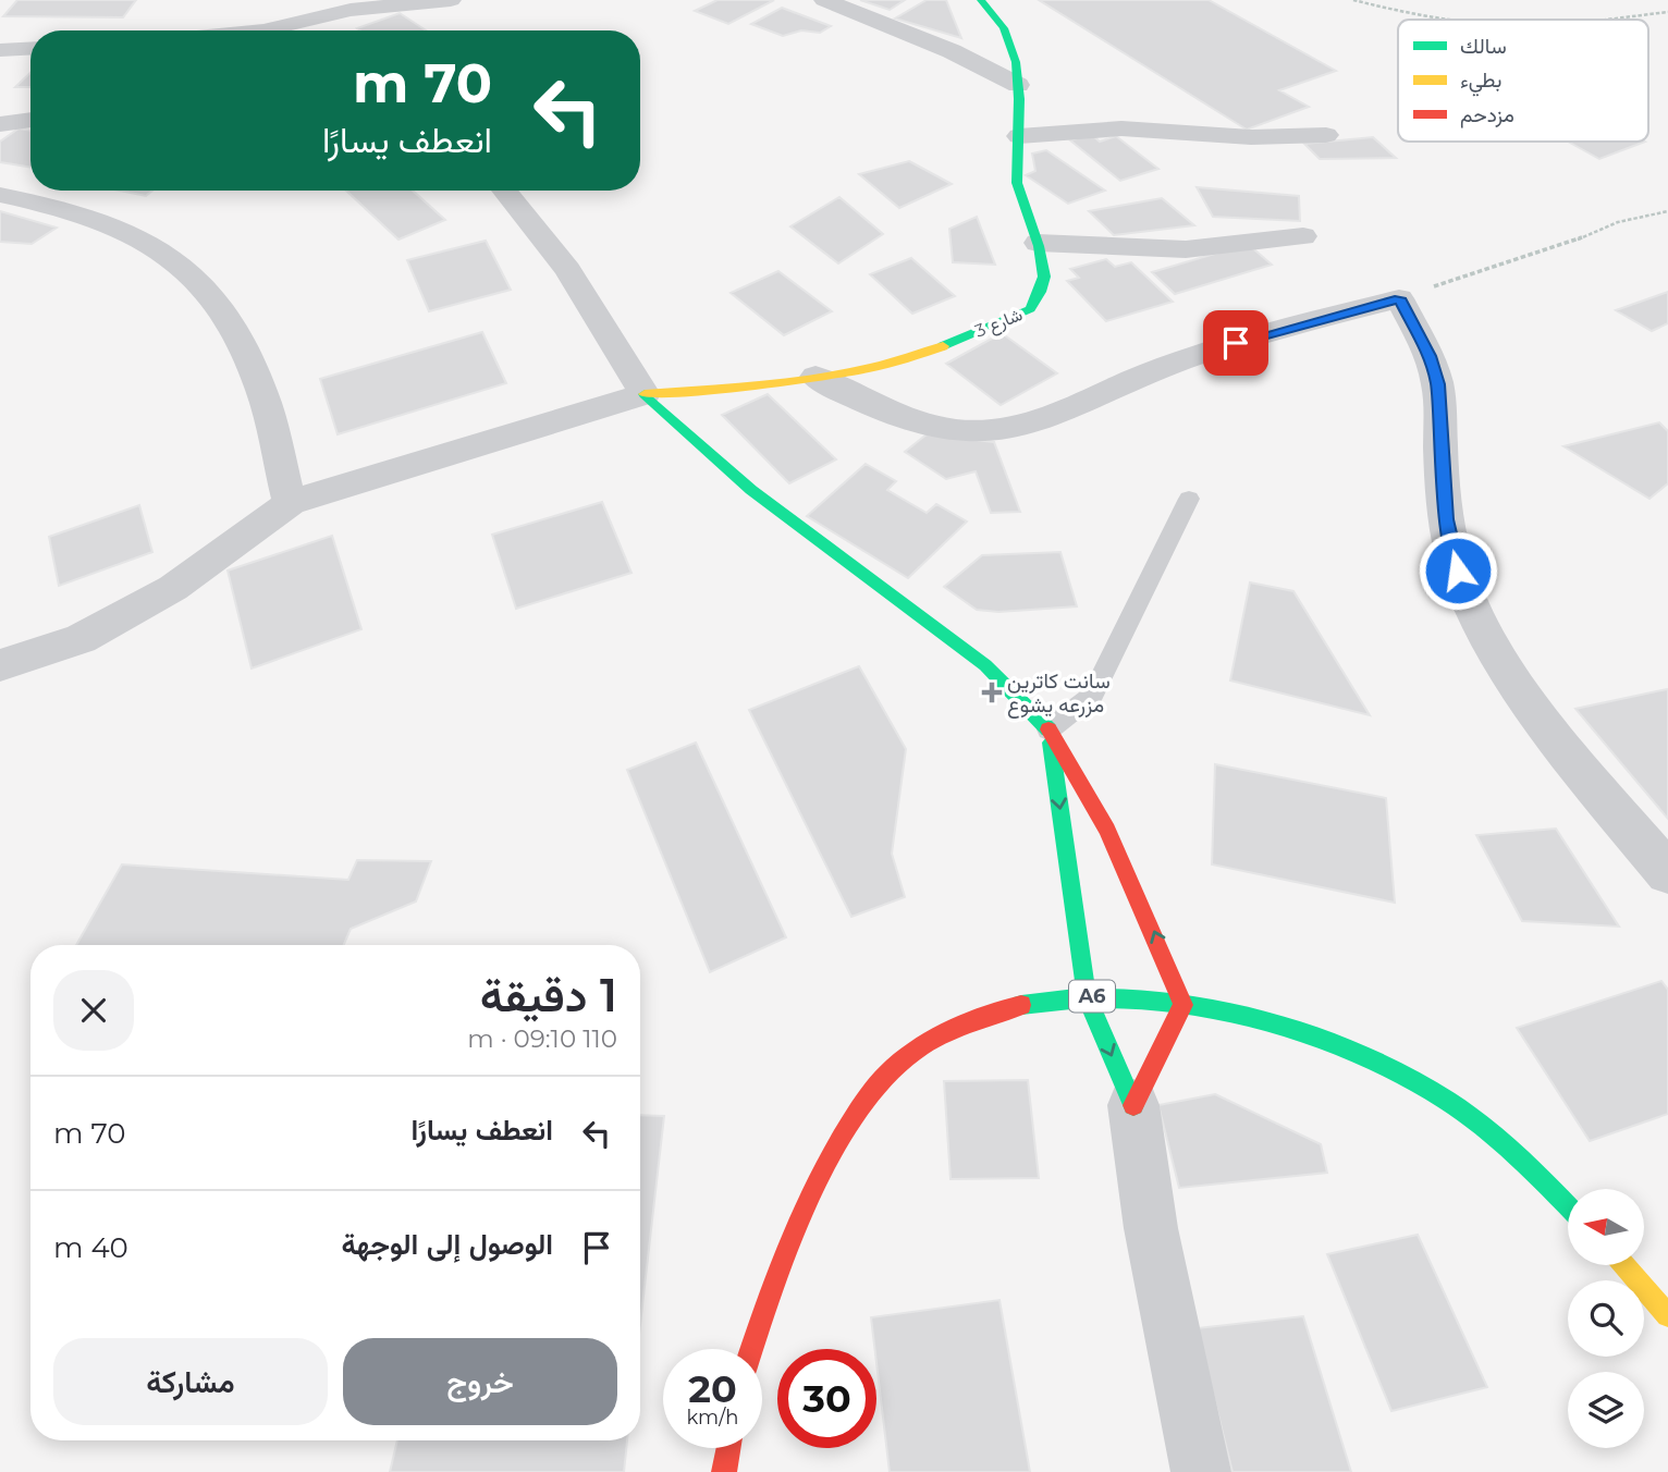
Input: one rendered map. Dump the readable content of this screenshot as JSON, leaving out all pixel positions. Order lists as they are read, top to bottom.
{
  "streets": {
    "main road": ["شارع 3", "A6"]
  },
  "places": {
    "health": ["سانت كاترين مزرعه يشوع"]
  },
  "legend": ["سالك", "بطيء", "مزدحم"],
  "north": "left",
  "page": {
    "turn": ["70 m", "انعطف يسارًا"],
    "heading": ["1 دقيقة", "110 m · 09:10"],
    "list": [
      {
        "name": "انعطف يسارًا",
        "value": "70 m"
      },
      {
        "name": "الوصول إلى الوجهة",
        "value": "40 m"
      }
    ],
    "buttons": ["خروج", "مشاركة"],
    "speed": "20 km/h",
    "limit": "30"
  }
}
